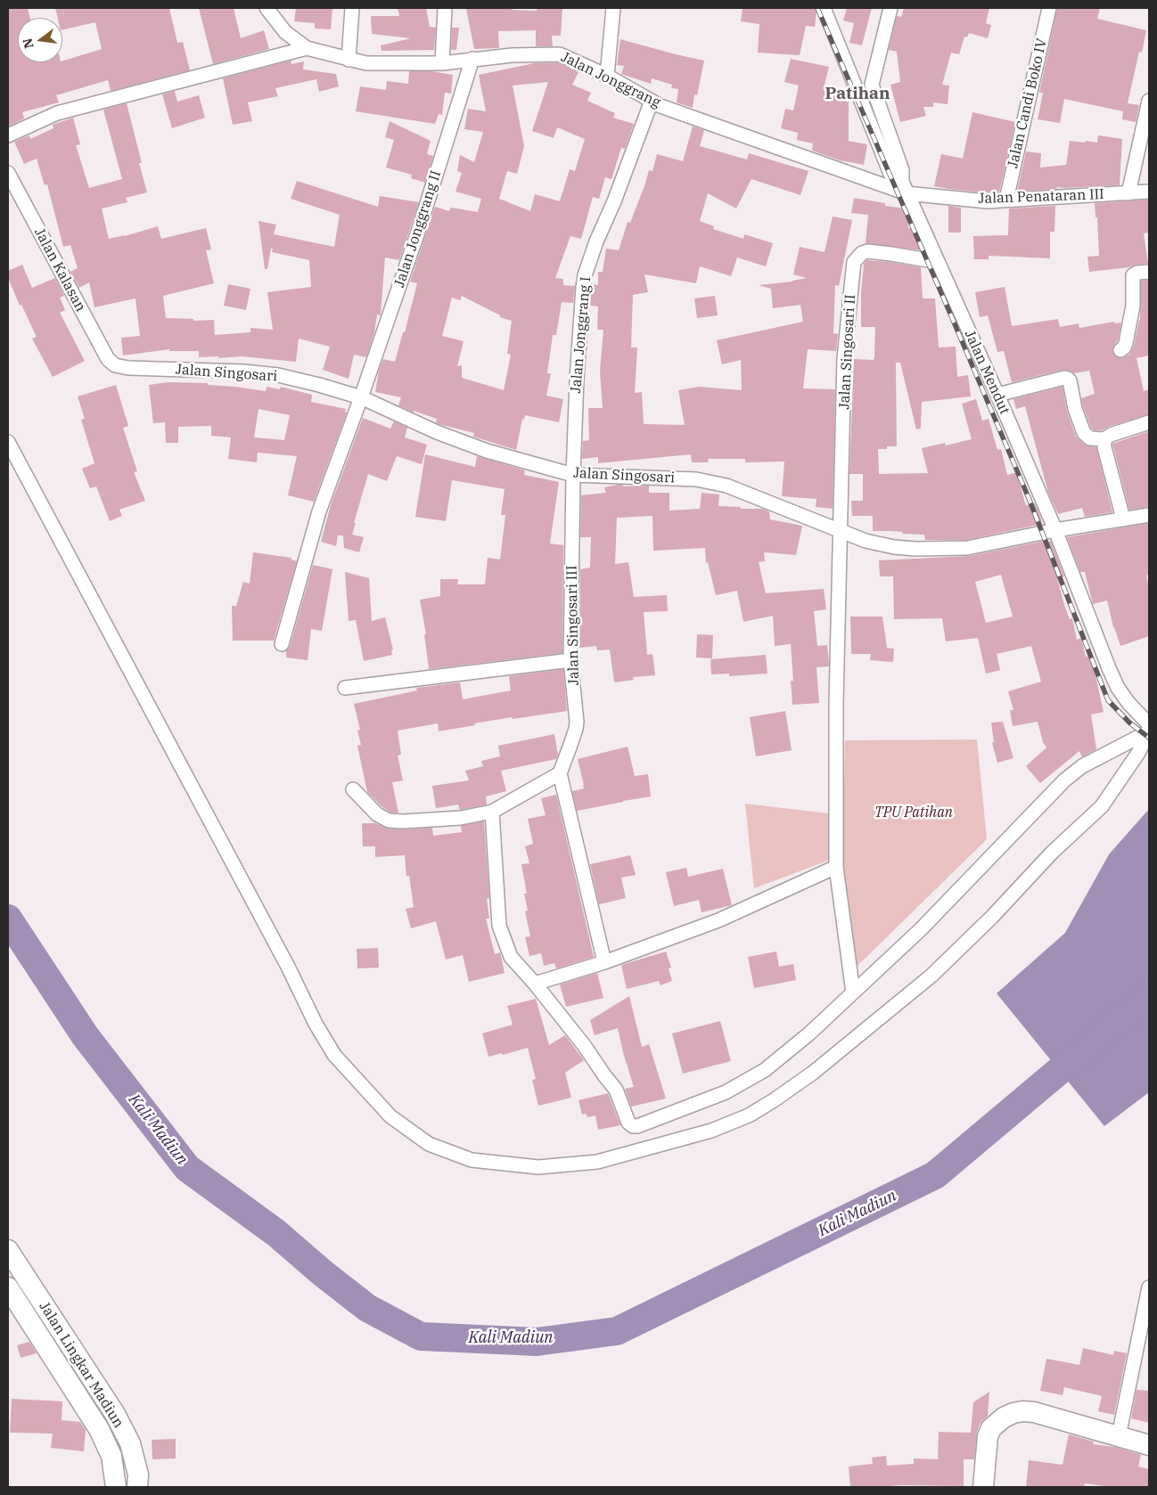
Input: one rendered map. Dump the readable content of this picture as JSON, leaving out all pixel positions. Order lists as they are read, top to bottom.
{
  "streets": {
    "main road": ["Jalan Lingkar Madiun"],
    "street": [
      "Jalan Jonggrang",
      "Jalan Candi Boko IV",
      "Jalan Penataran III",
      "Jalan Jonggrang II",
      "Jalan Kalasan",
      "Jalan Jonggrang I",
      "Jalan Singosari II",
      "Jalan Mendut",
      "Jalan Singosari",
      "Jalan Singosari III"
    ]
  },
  "crossings": [
    ["Jalan Jonggrang", "Jalan Penataran III"],
    ["Jalan Jonggrang", "Jalan Jonggrang II"],
    ["Jalan Jonggrang", "Jalan Jonggrang I"],
    ["Jalan Jonggrang", "Jalan Mendut"],
    ["Jalan Candi Boko IV", "Jalan Penataran III"],
    ["Jalan Penataran III", "Jalan Mendut"],
    ["Jalan Jonggrang II", "Jalan Singosari"],
    ["Jalan Kalasan", "Jalan Singosari"],
    ["Jalan Jonggrang I", "Jalan Singosari"],
    ["Jalan Jonggrang I", "Jalan Singosari III"],
    ["Jalan Singosari II", "Jalan Mendut"],
    ["Jalan Singosari II", "Jalan Singosari"],
    ["Jalan Mendut", "Jalan Singosari"],
    ["Jalan Singosari", "Jalan Singosari III"]
  ],
  "districts": ["Patihan"],
  "water": ["Kali Madiun"],
  "parks": ["TPU Patihan"],
  "north": "left"
}
